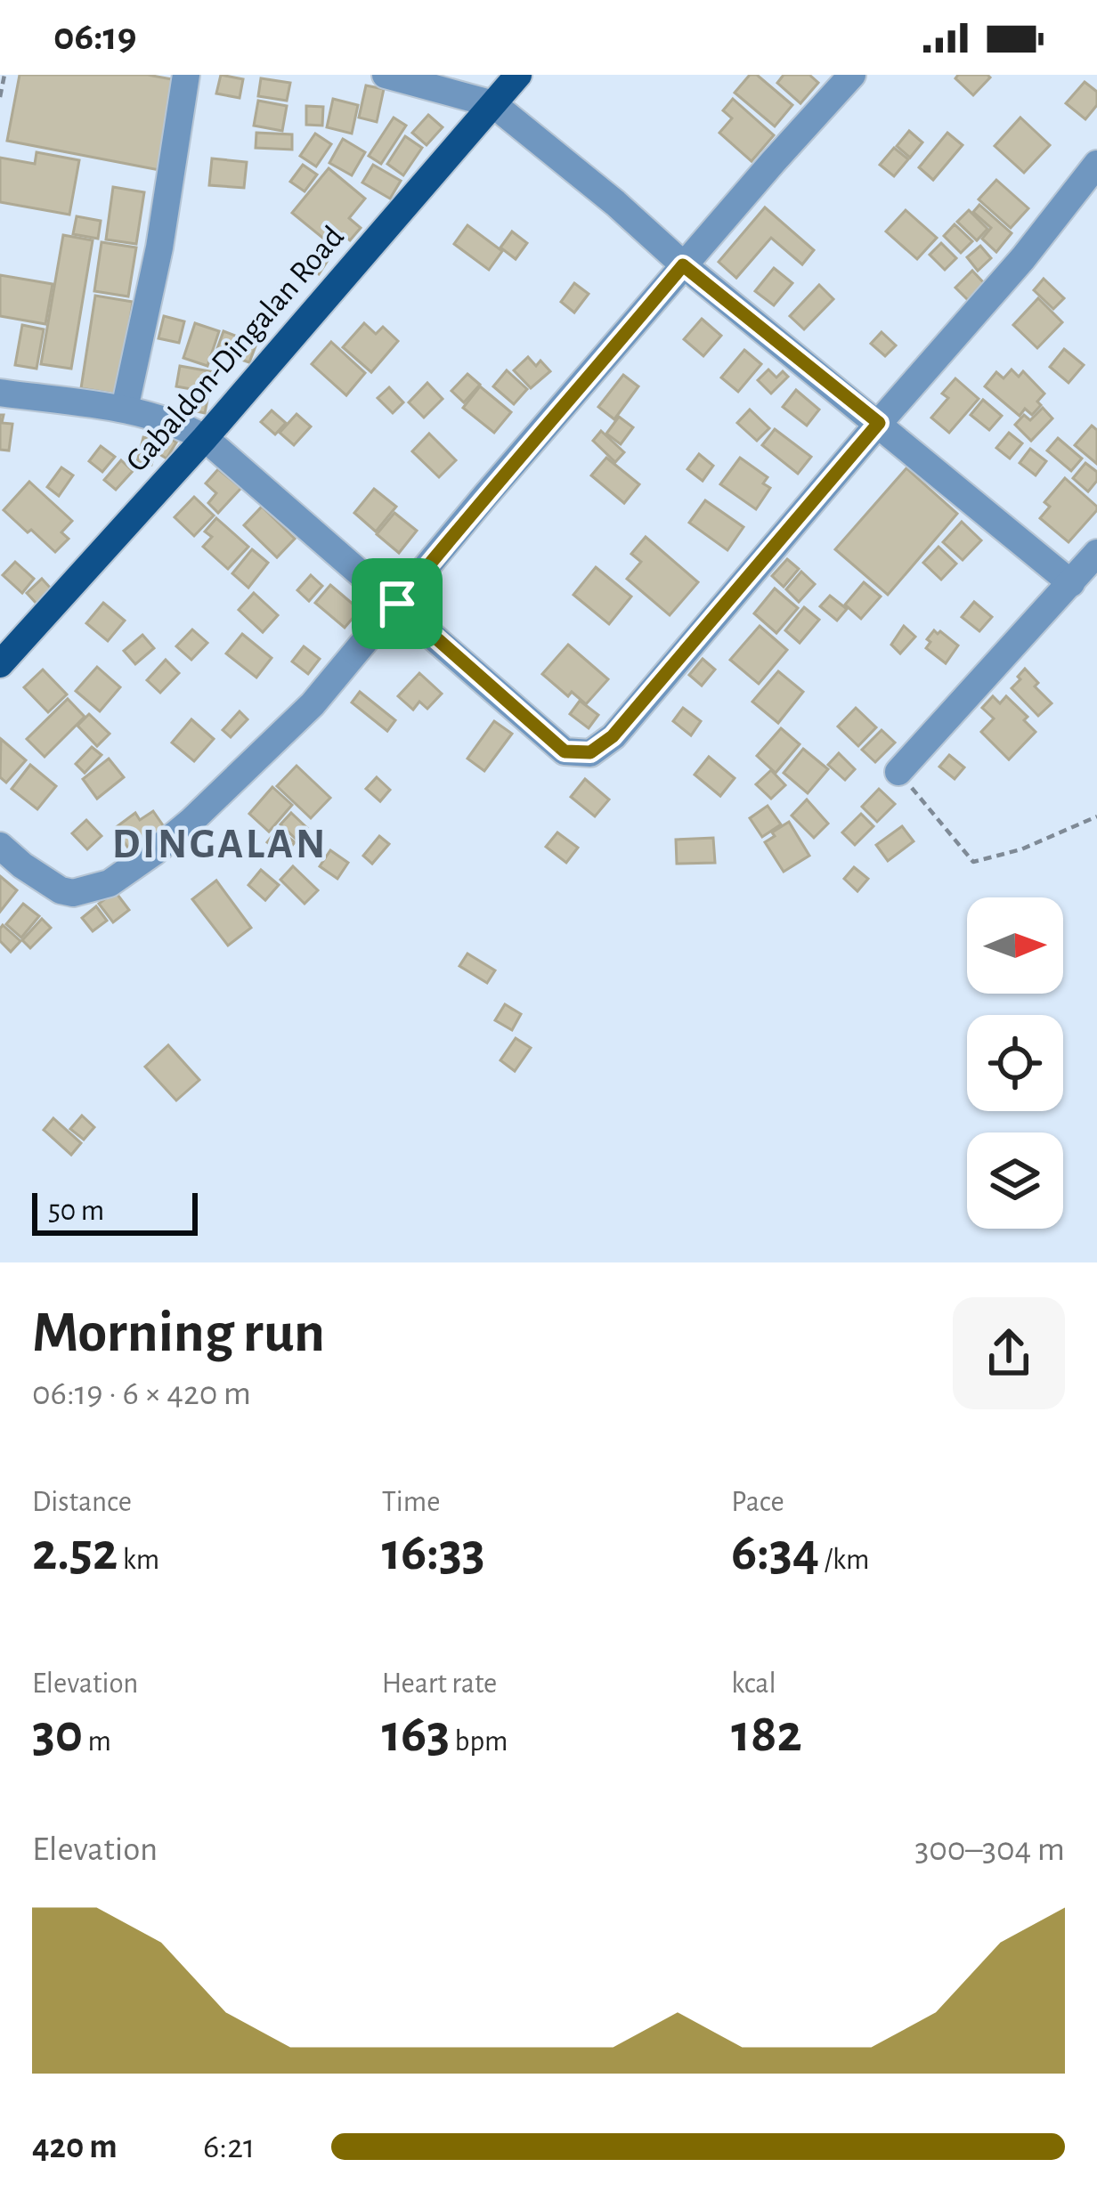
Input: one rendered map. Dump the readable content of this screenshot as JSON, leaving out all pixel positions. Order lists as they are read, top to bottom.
{
  "streets": {
    "main road": ["Gabaldon-Dingalan Road"]
  },
  "districts": ["DINGALAN"],
  "scale_bar": "50 m",
  "north": "right",
  "page": {
    "status": "06:19",
    "scale": "50 m",
    "heading": ["Morning run", "06:19 · 6 × 420 m"],
    "stats": [
      ["Distance", "2.52 km"],
      ["Time", "16:33"],
      ["Pace", "6:34 /km"],
      ["Elevation", "30 m"],
      ["Heart rate", "163 bpm"],
      ["kcal", "182"]
    ],
    "chart": ["Elevation", "300–304 m"],
    "list": [
      {
        "name": "420 m",
        "note": "6:21"
      }
    ]
  }
}
